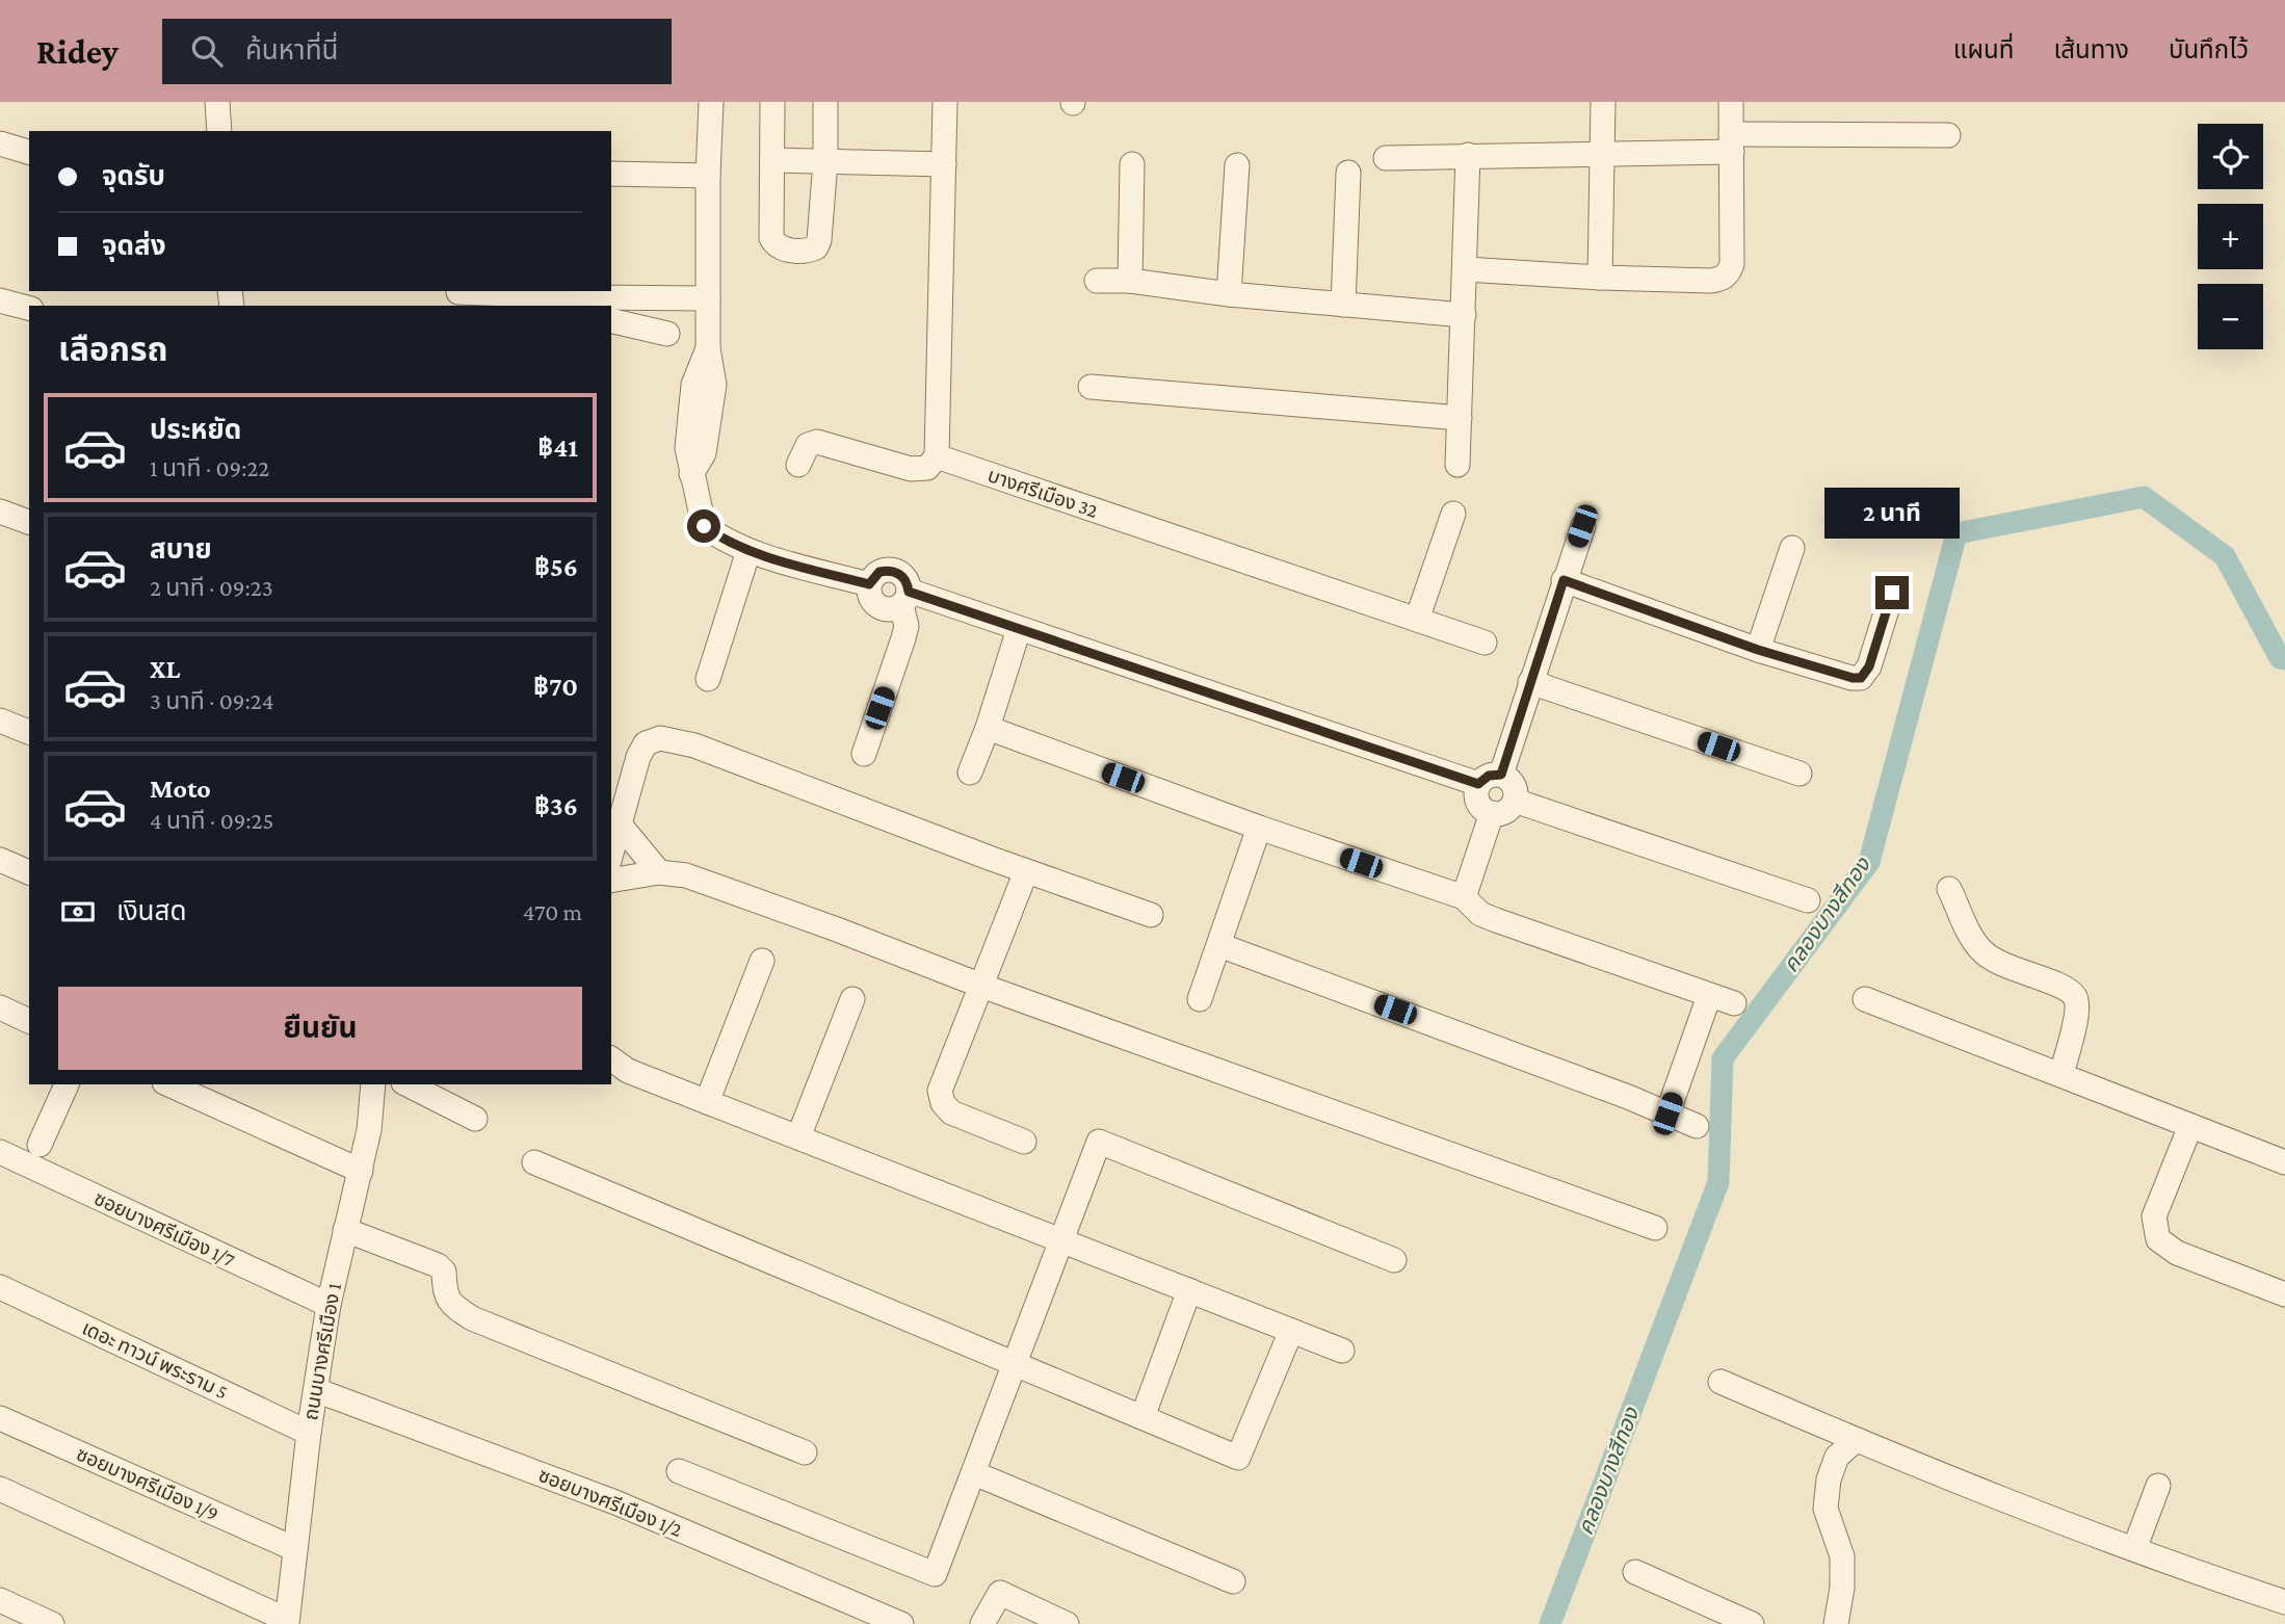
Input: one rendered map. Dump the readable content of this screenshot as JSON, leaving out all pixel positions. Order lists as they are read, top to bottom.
{
  "streets": {
    "street": [
      "บางศรีเมือง 32",
      "ซอยบางศรีเมือง 1/7",
      "ถนนบางศรีเมือง 1",
      "เดอะ ทาวน์ พระราม 5",
      "ซอยบางศรีเมือง 1/9",
      "ซอยบางศรีเมือง 1/2"
    ]
  },
  "crossings": [
    ["ซอยบางศรีเมือง 1/7", "ถนนบางศรีเมือง 1"],
    ["ถนนบางศรีเมือง 1", "เดอะ ทาวน์ พระราม 5"],
    ["ถนนบางศรีเมือง 1", "ซอยบางศรีเมือง 1/9"],
    ["ถนนบางศรีเมือง 1", "ซอยบางศรีเมือง 1/2"]
  ],
  "water": ["คลองบางสีทอง"],
  "page": {
    "header": "Ridey",
    "search": "ค้นหาที่นี่",
    "nav": ["แผนที่", "เส้นทาง", "บันทึกไว้"],
    "map_buttons": ["+", "−"],
    "banner": ["จุดรับ", "จุดส่ง"],
    "heading": "เลือกรถ",
    "list": [
      {
        "name": "ประหยัด",
        "note": "1 นาที · 09:22",
        "value": "฿41"
      },
      {
        "name": "สบาย",
        "note": "2 นาที · 09:23",
        "value": "฿56"
      },
      {
        "name": "XL",
        "note": "3 นาที · 09:24",
        "value": "฿70"
      },
      {
        "name": "Moto",
        "note": "4 นาที · 09:25",
        "value": "฿36"
      }
    ],
    "bubble": "2 นาที",
    "pay": ["เงินสด", "470 m"],
    "buttons": "ยืนยัน"
  }
}
